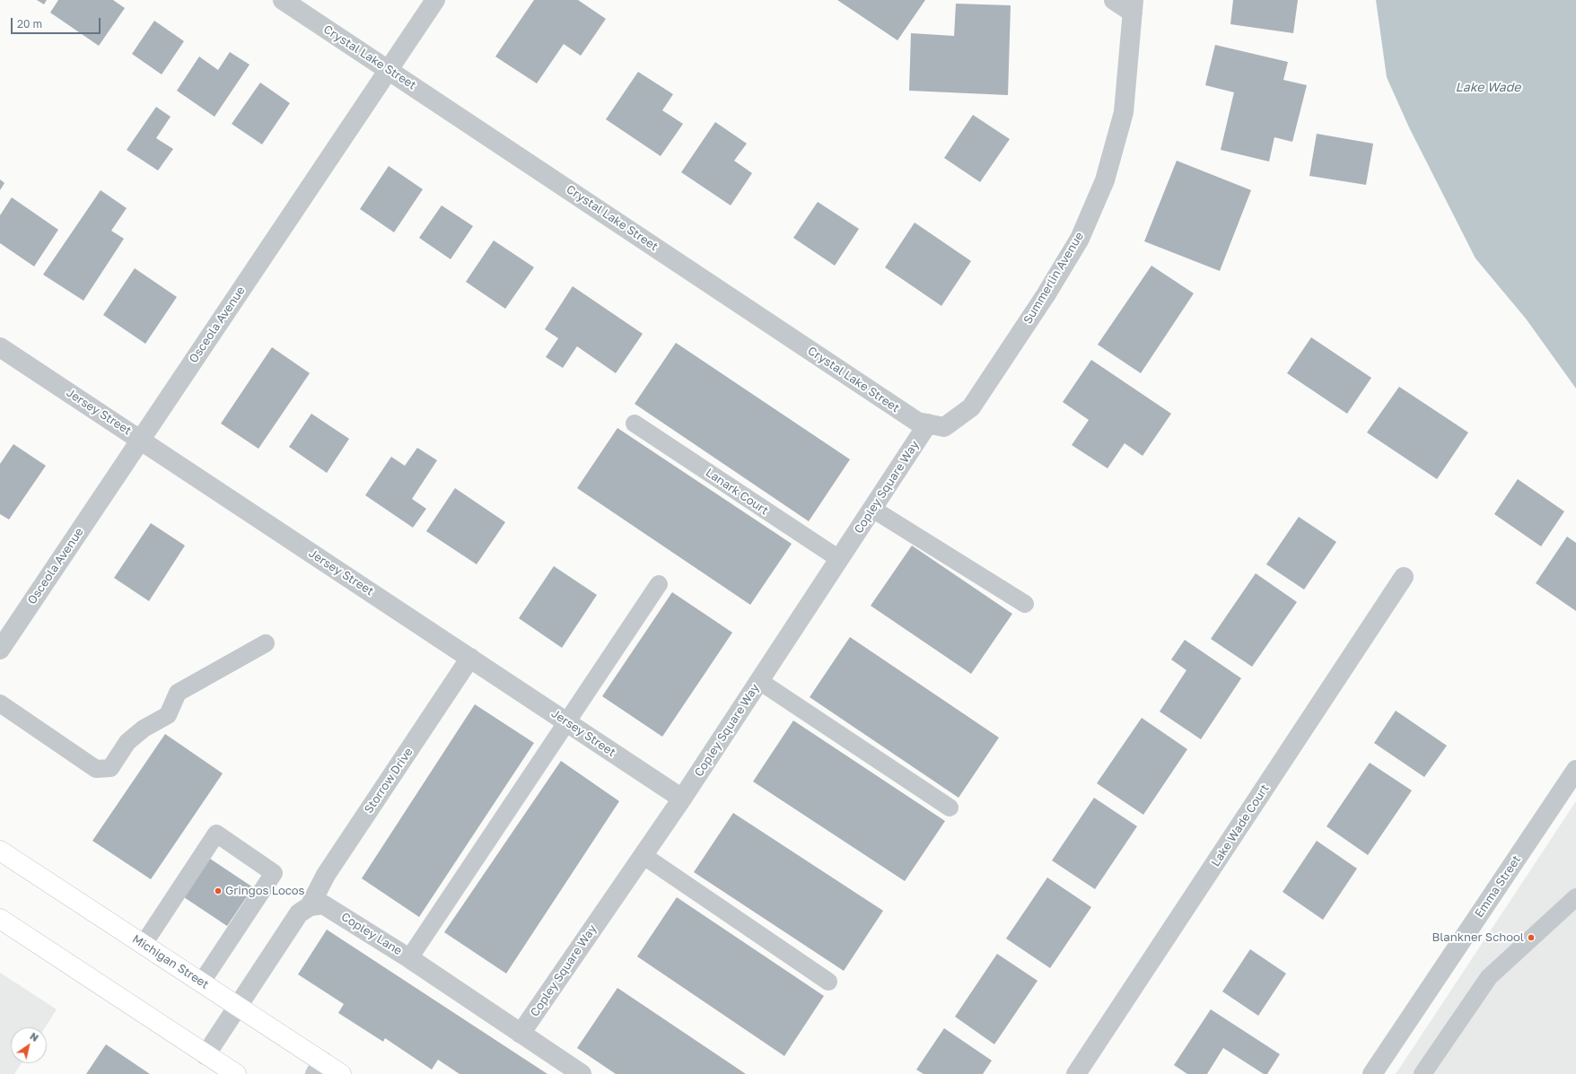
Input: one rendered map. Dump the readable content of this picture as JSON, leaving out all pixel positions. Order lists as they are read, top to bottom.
{
  "streets": {
    "street": [
      "Crystal Lake Street",
      "Summerlin Avenue",
      "Osceola Avenue",
      "Jersey Street",
      "Copley Square Way",
      "Storrow Drive",
      "Lake Wade Court",
      "Emma Street",
      "Copley Lane",
      "Michigan Street"
    ],
    "lane": ["Lanark Court"]
  },
  "crossings": [
    ["Crystal Lake Street", "Summerlin Avenue"],
    ["Crystal Lake Street", "Osceola Avenue"],
    ["Crystal Lake Street", "Copley Square Way"],
    ["Summerlin Avenue", "Copley Square Way"],
    ["Osceola Avenue", "Jersey Street"],
    ["Jersey Street", "Copley Square Way"],
    ["Jersey Street", "Storrow Drive"],
    ["Copley Square Way", "Lanark Court"],
    ["Copley Square Way", "Copley Lane"],
    ["Storrow Drive", "Copley Lane"]
  ],
  "water": ["Lake Wade"],
  "places": ["Gringos Locos", "Blankner School"],
  "scale_bar": "20 m",
  "north": "top right"
}
